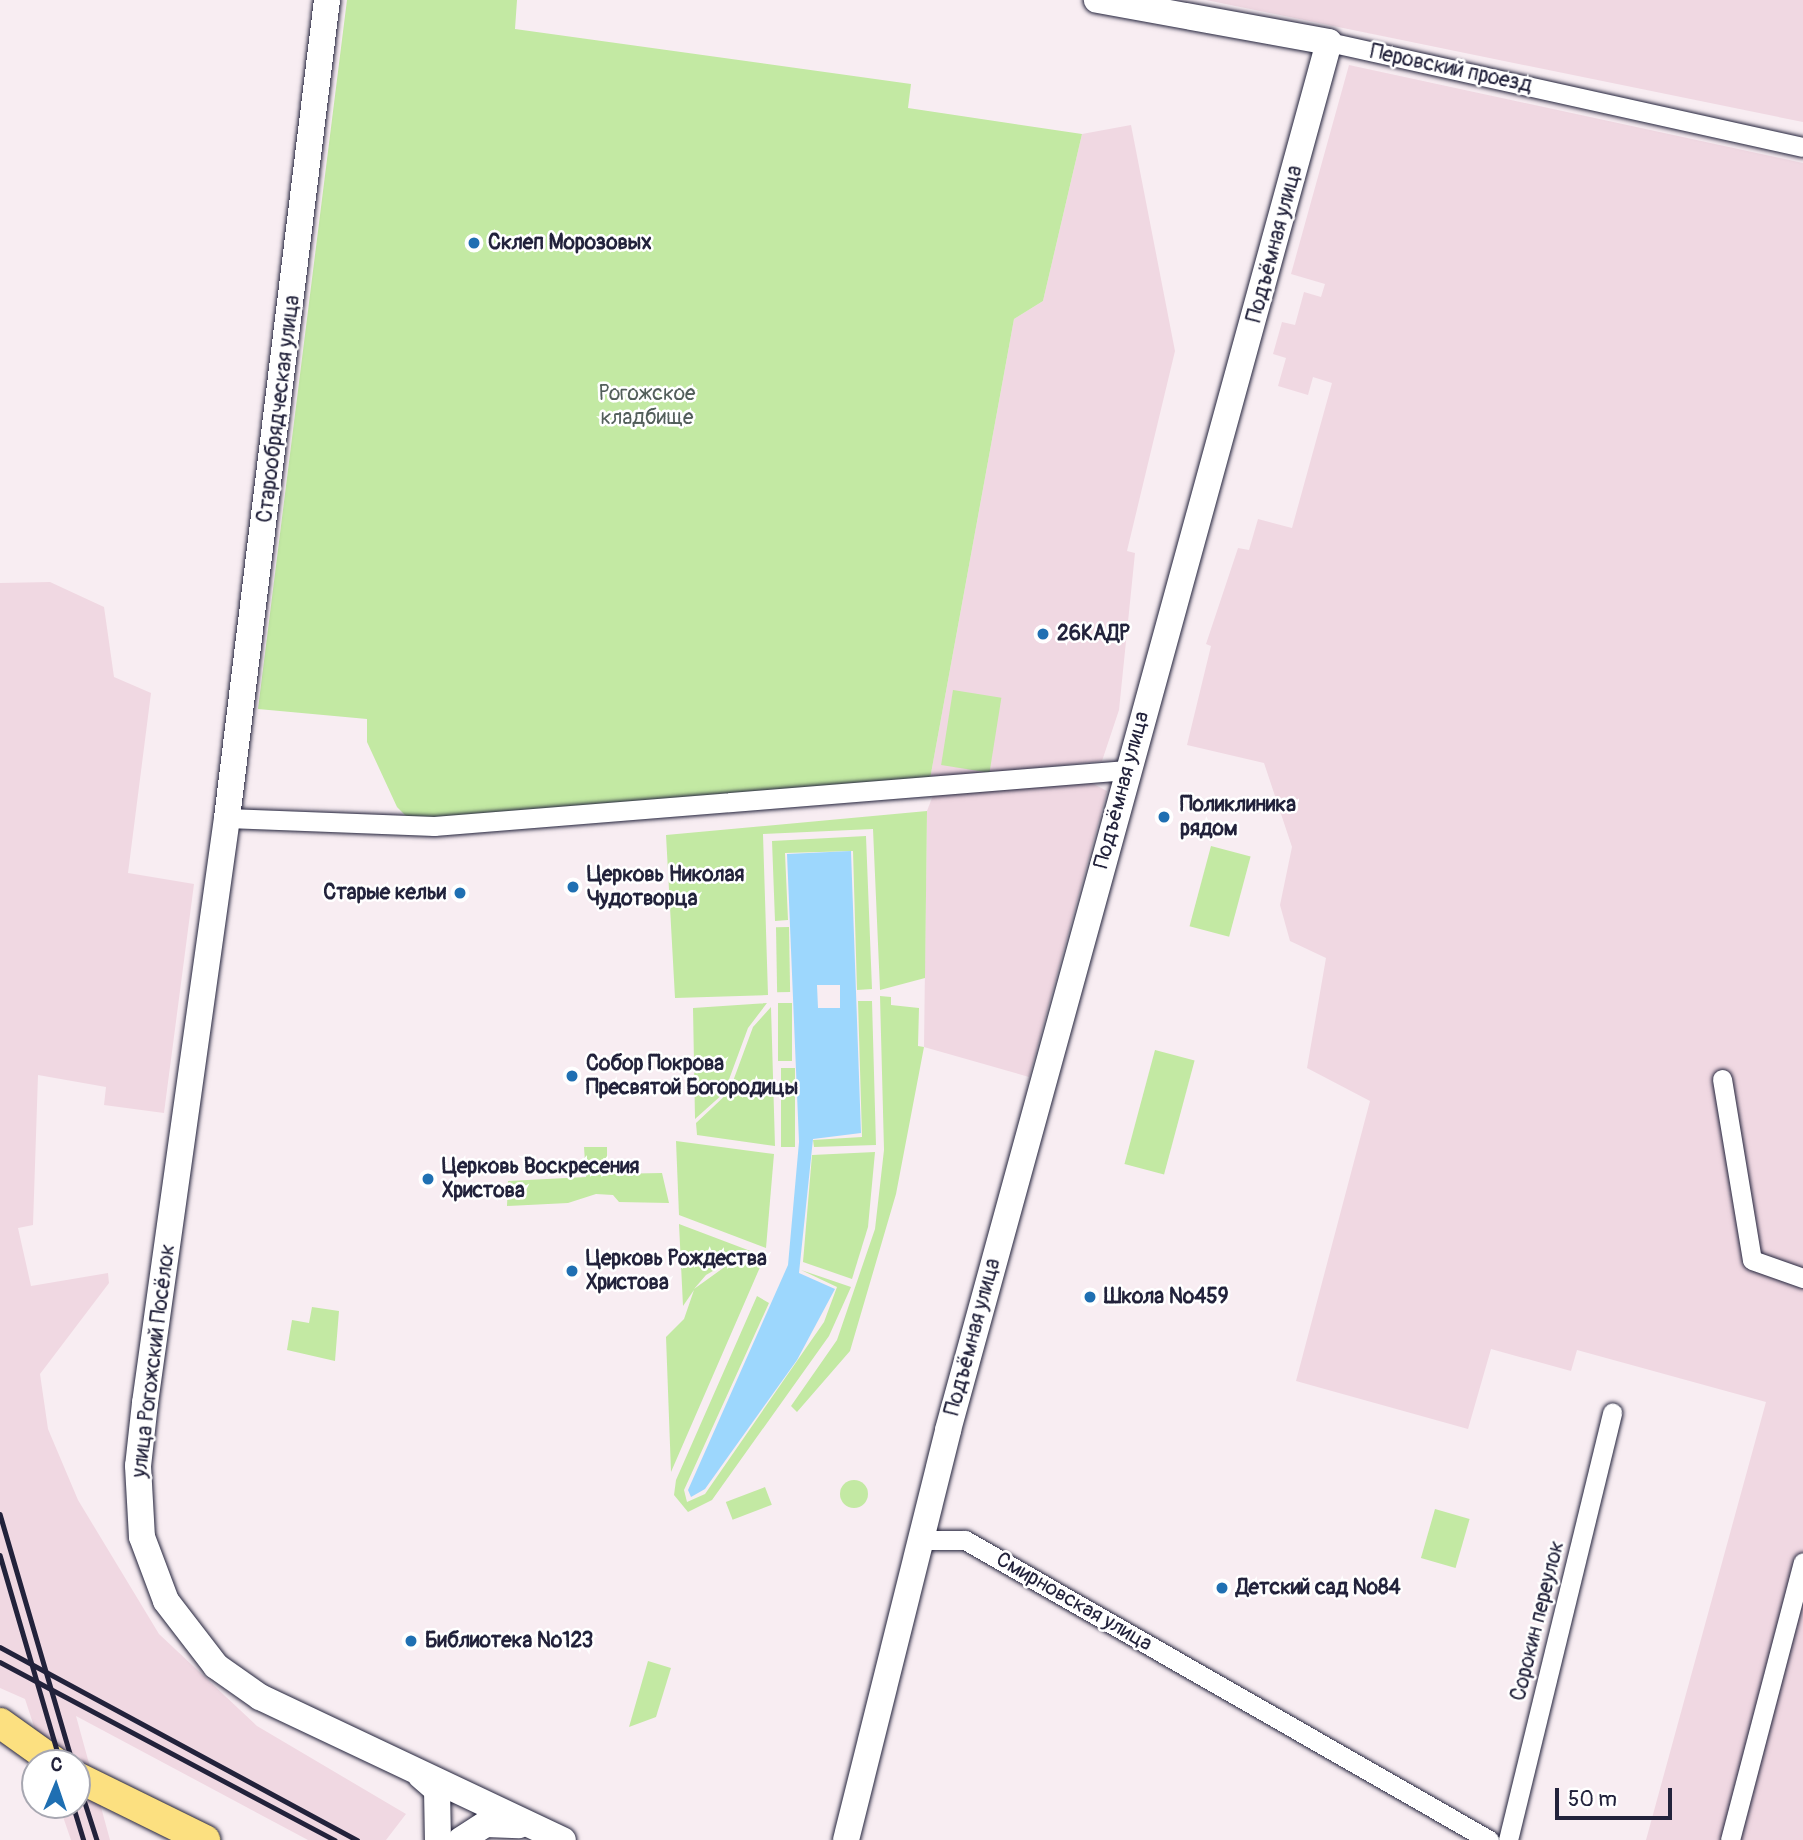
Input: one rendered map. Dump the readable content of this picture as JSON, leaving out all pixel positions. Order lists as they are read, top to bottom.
{
  "streets": {
    "street": [
      "Перовский проезд",
      "Подъёмная улица",
      "Старообрядческая улица",
      "улица Рогожский Посёлок",
      "Смирновская улица",
      "Сорокин переулок"
    ]
  },
  "crossings": [
    ["Перовский проезд", "Подъёмная улица"],
    ["Подъёмная улица", "Смирновская улица"],
    ["Старообрядческая улица", "улица Рогожский Посёлок"]
  ],
  "parks": ["Рогожское кладбище"],
  "places": [
    "Склеп Морозовых",
    "26КАДР",
    "Поликлиника рядом",
    "Церковь Николая Чудотворца",
    "Старые кельи",
    "Собор Покрова Пресвятой Богородицы",
    "Церковь Воскресения Христова",
    "Церковь Рождества Христова",
    "Школа №459",
    "Детский сад №84",
    "Библиотека №123"
  ],
  "scale_bar": "50 m",
  "north": "top"
}
